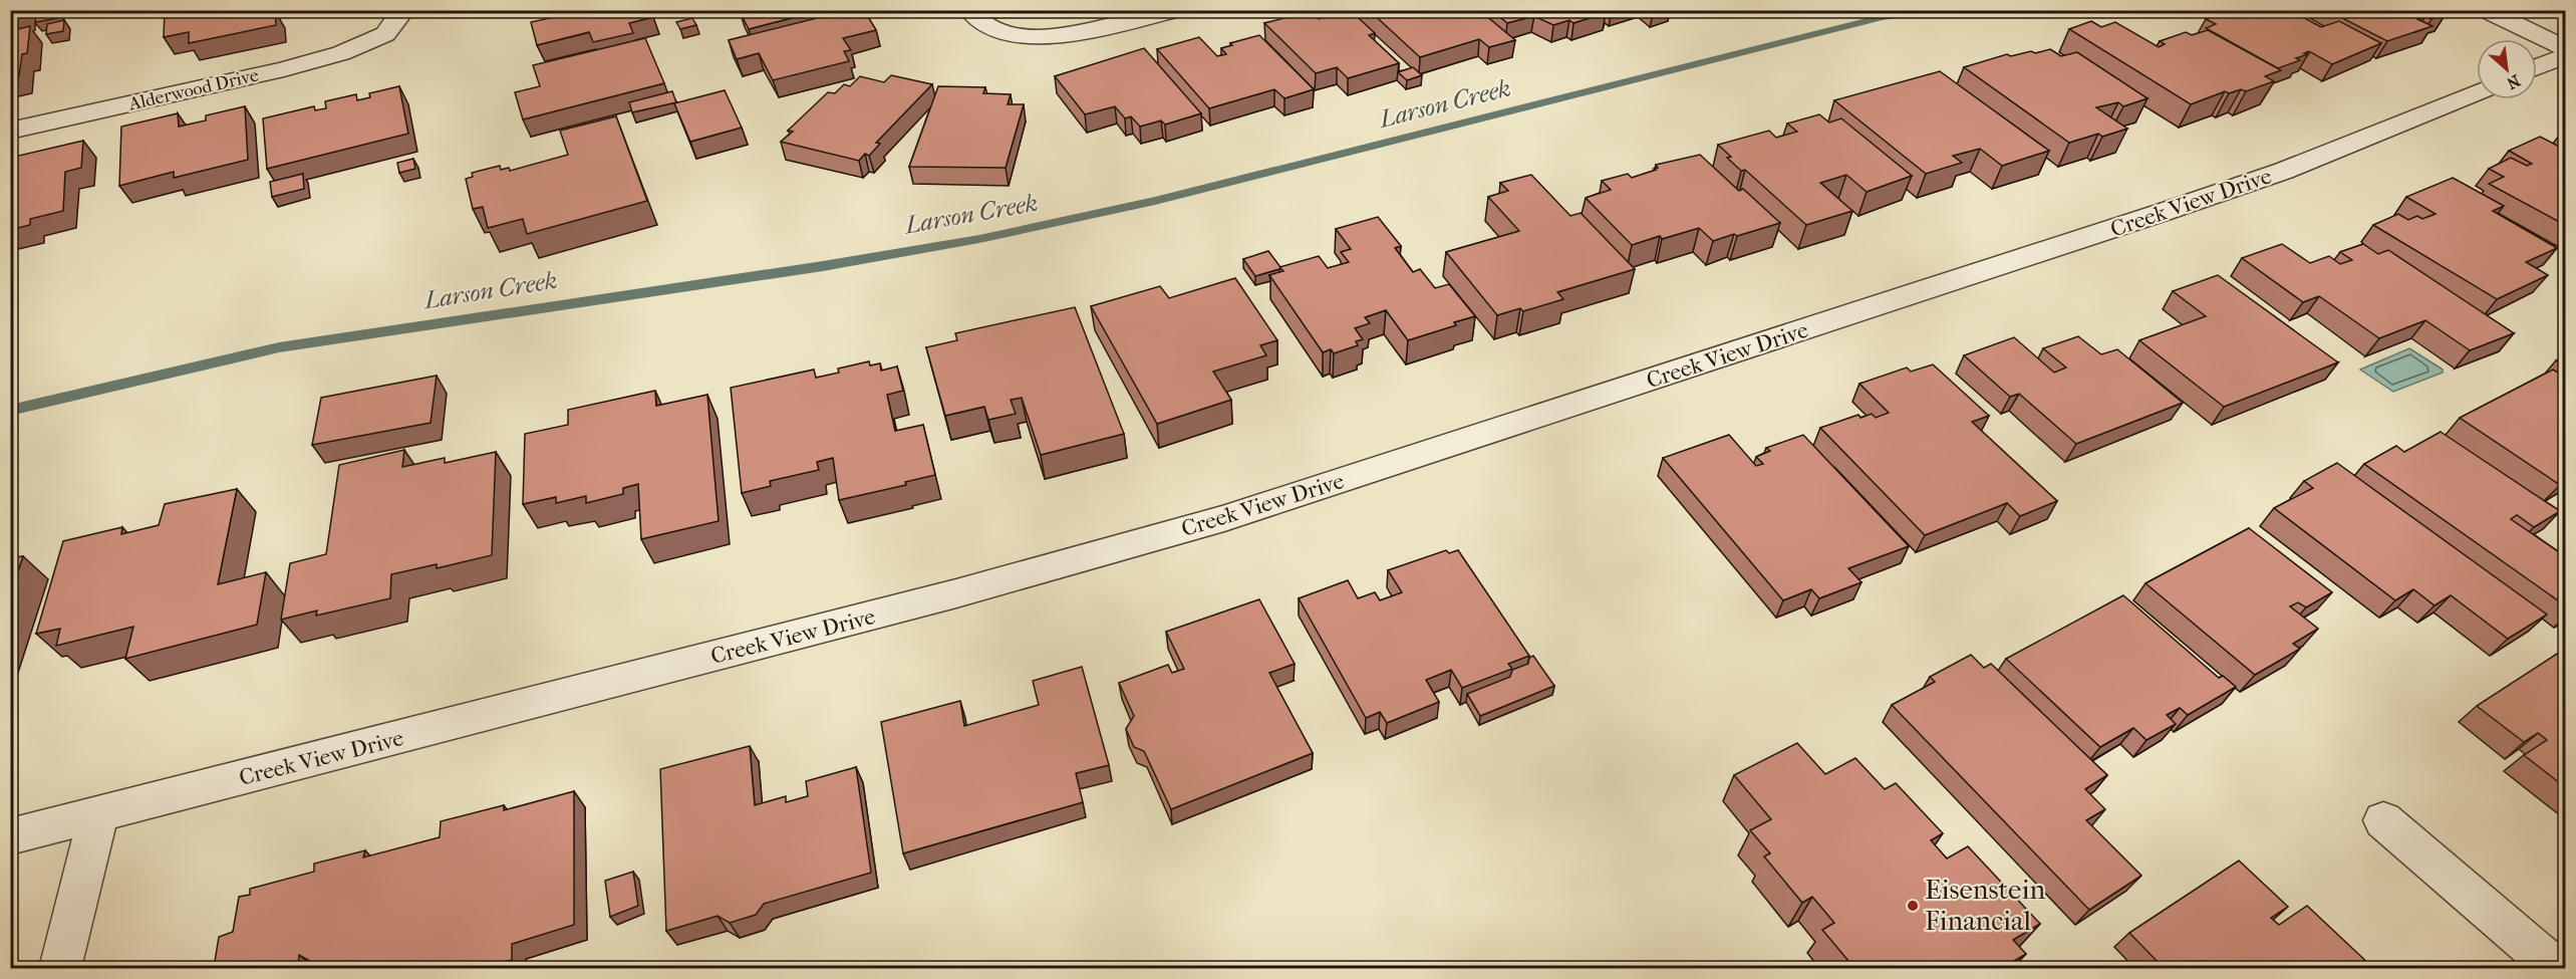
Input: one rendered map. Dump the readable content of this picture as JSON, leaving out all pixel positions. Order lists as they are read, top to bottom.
{
  "streets": {
    "street": ["Alderwood Drive", "Creek View Drive"]
  },
  "water": ["Larson Creek"],
  "places": ["Eisenstein Financial"],
  "north": "bottom right"
}
